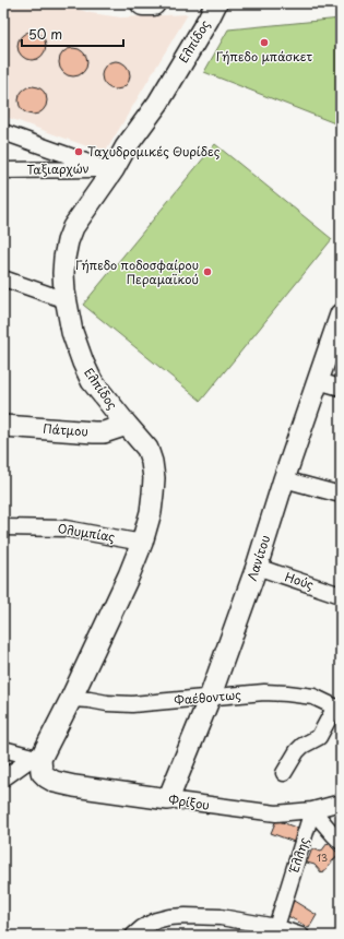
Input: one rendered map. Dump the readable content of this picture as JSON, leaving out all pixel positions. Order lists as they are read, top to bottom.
{
  "streets": {
    "street": [
      "Ελπίδος",
      "Ταξιαρχών",
      "Πάτμου",
      "Ολυμπίας",
      "Λανίτου",
      "Ηούς",
      "Φαέθοντως",
      "Φρίξου",
      "Έλλης"
    ]
  },
  "crossings": [
    ["Ελπίδος", "Ταξιαρχών"],
    ["Ελπίδος", "Πάτμου"],
    ["Ελπίδος", "Ολυμπίας"],
    ["Ελπίδος", "Φαέθοντως"],
    ["Ελπίδος", "Φρίξου"],
    ["Λανίτου", "Ηούς"],
    ["Λανίτου", "Φαέθοντως"],
    ["Λανίτου", "Φρίξου"],
    ["Φρίξου", "Έλλης"]
  ],
  "places": ["Γήπεδο μπάσκετ", "Ταχυδρομικές Θυρίδες", "Γήπεδο ποδοσφαίρου Περαμαϊκού"],
  "house_numbers": ["13"],
  "scale_bar": "50 m"
}
